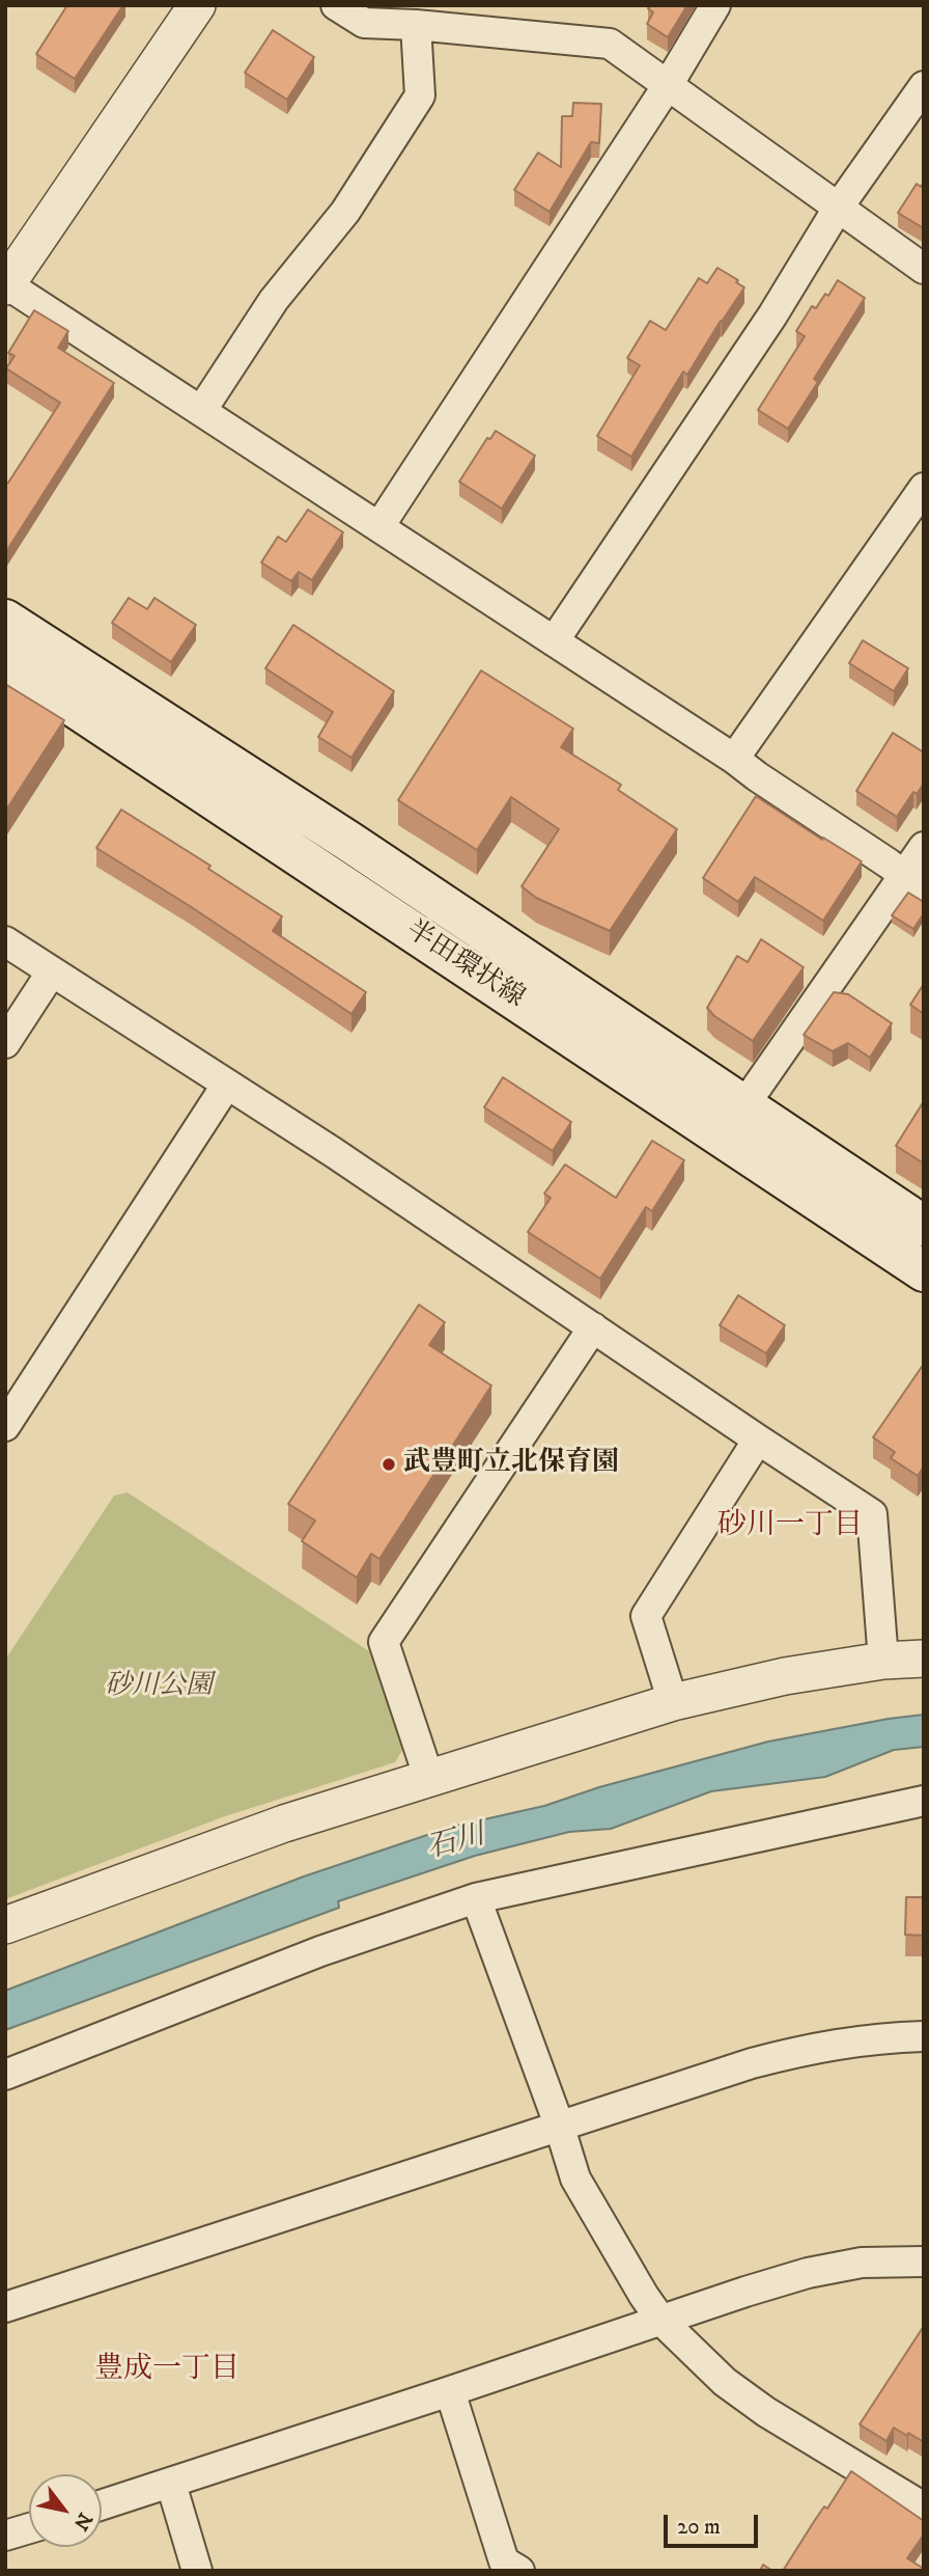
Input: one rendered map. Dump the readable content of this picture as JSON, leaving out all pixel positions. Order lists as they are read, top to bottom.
{
  "streets": {
    "main road": ["半田環状線"]
  },
  "districts": ["砂川一丁目", "豊成一丁目"],
  "water": ["石川"],
  "parks": ["砂川公園"],
  "places": ["武豊町立北保育園"],
  "scale_bar": "20 m",
  "north": "bottom right"
}
